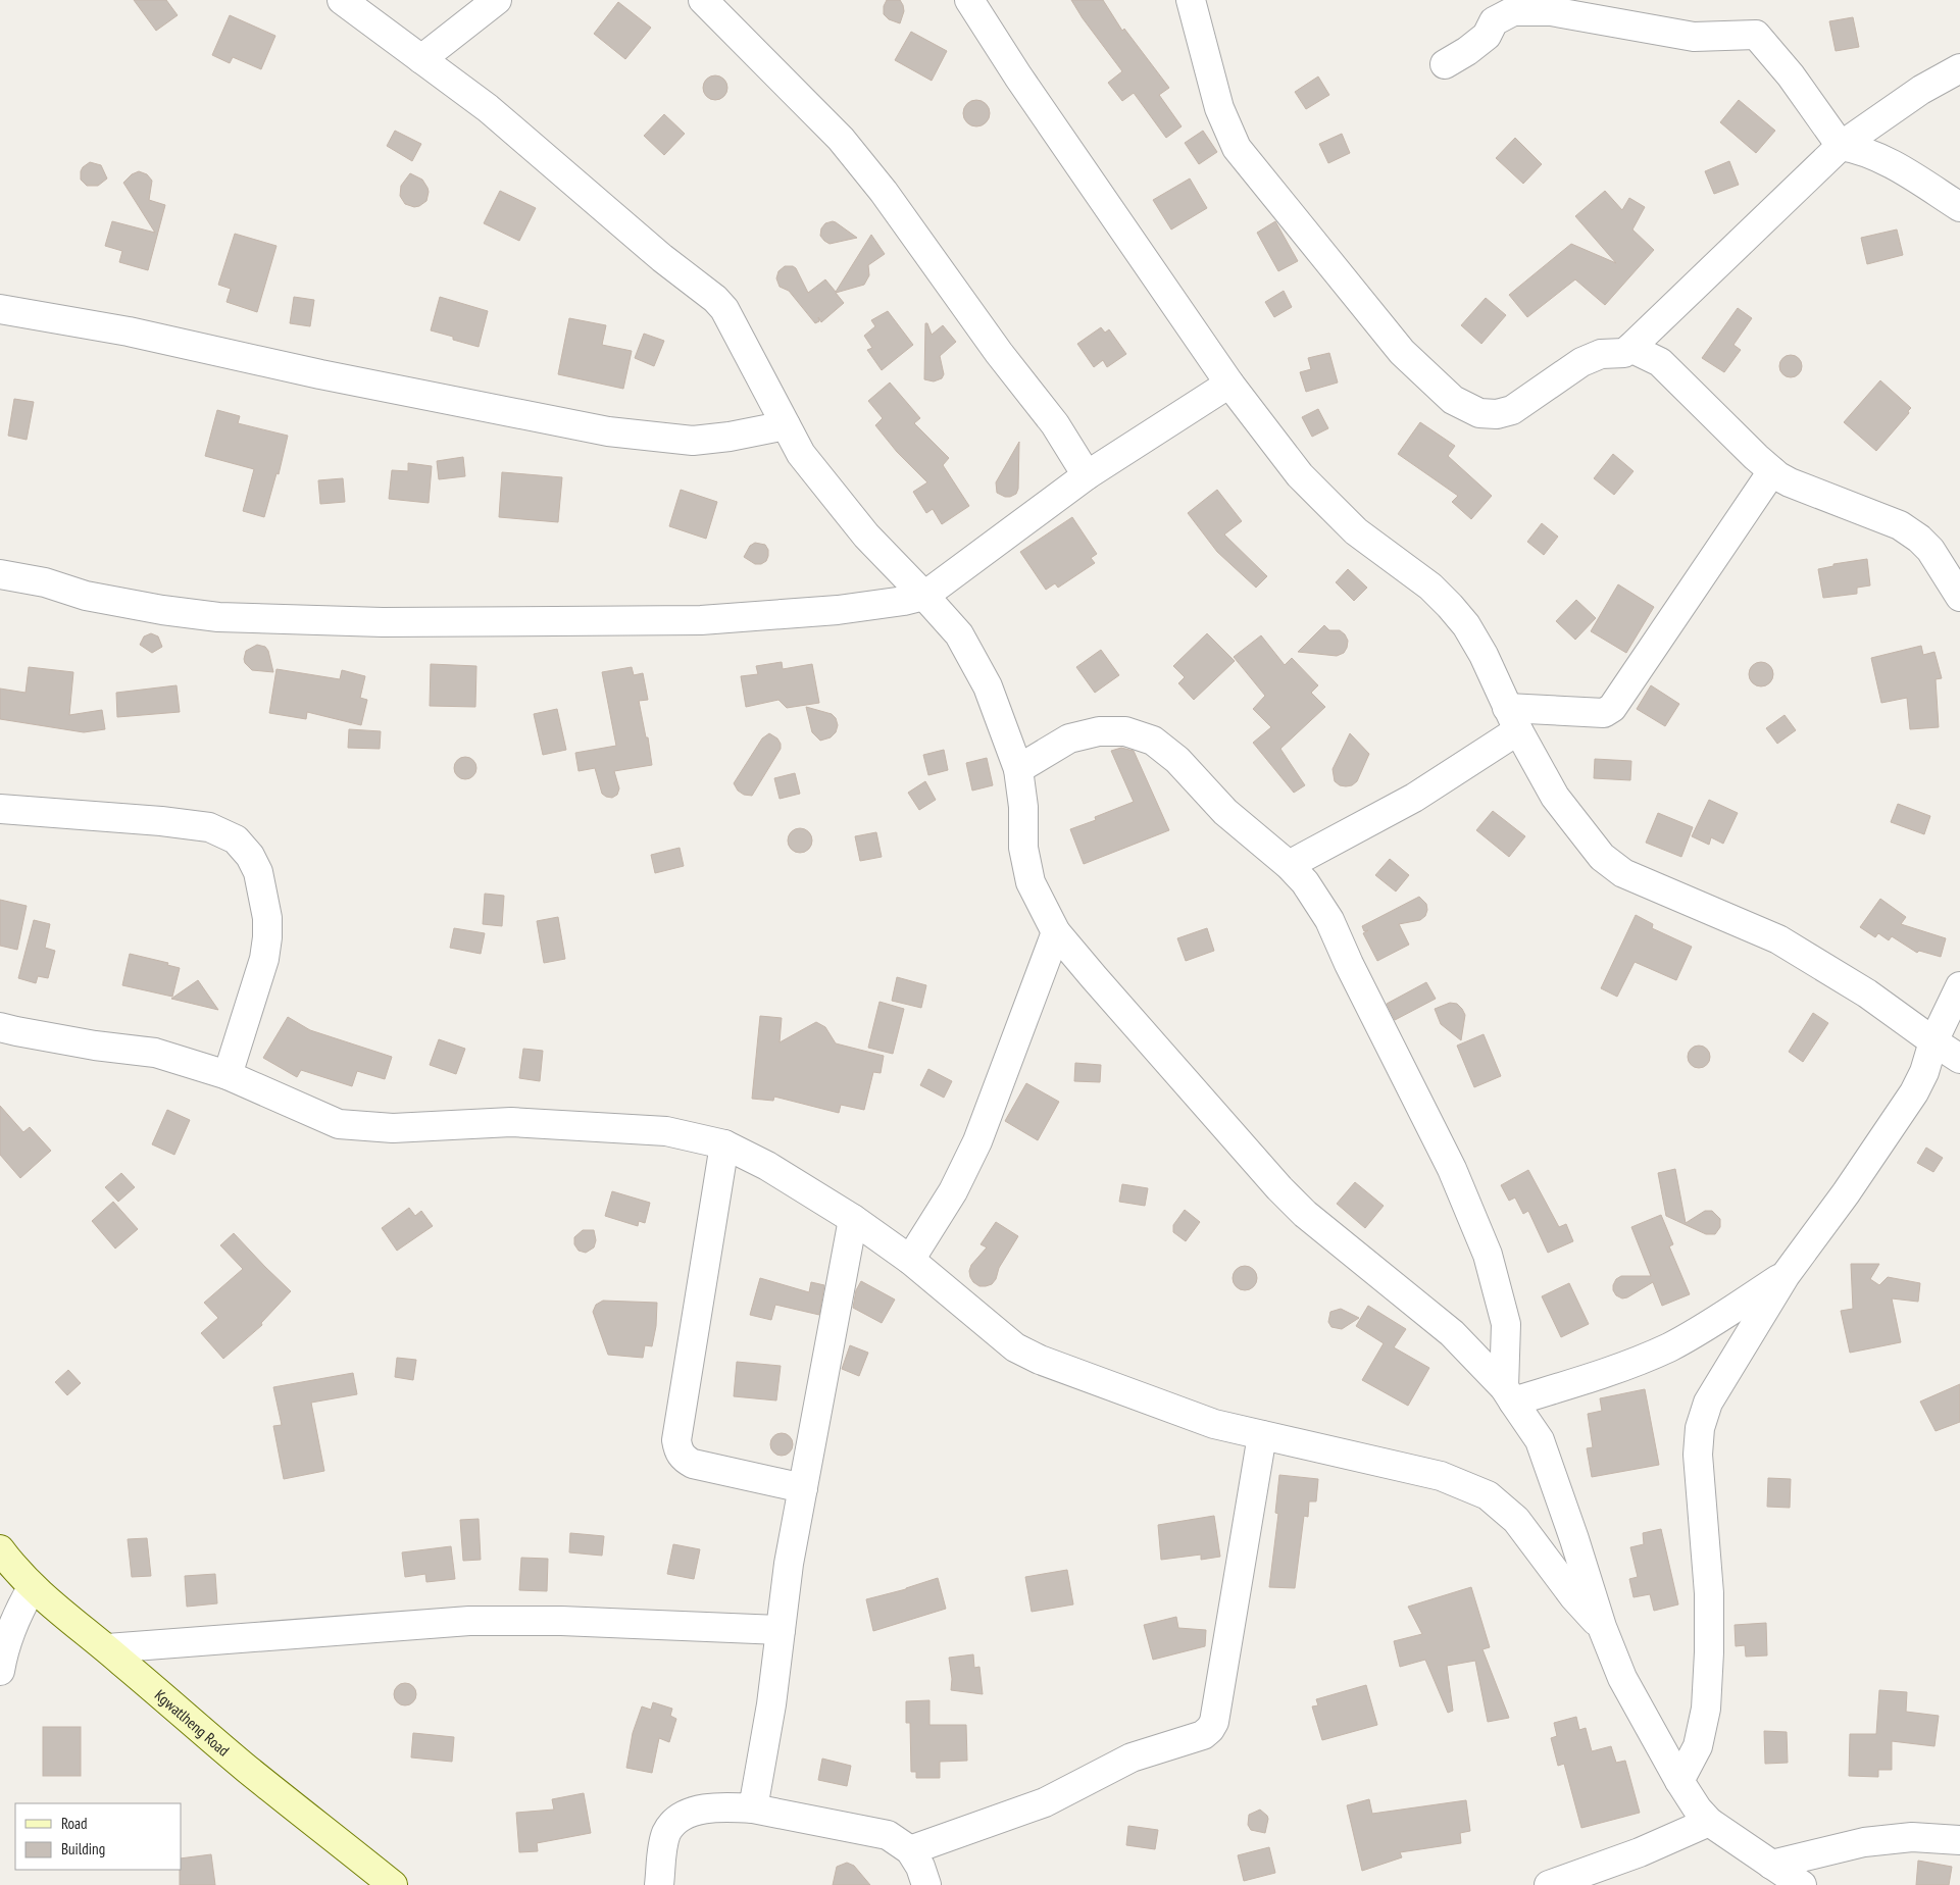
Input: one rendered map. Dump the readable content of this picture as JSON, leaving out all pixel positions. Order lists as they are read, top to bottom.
{
  "streets": {
    "street": ["Kgwatlheng Road"]
  },
  "legend": ["Road", "Building"]
}
